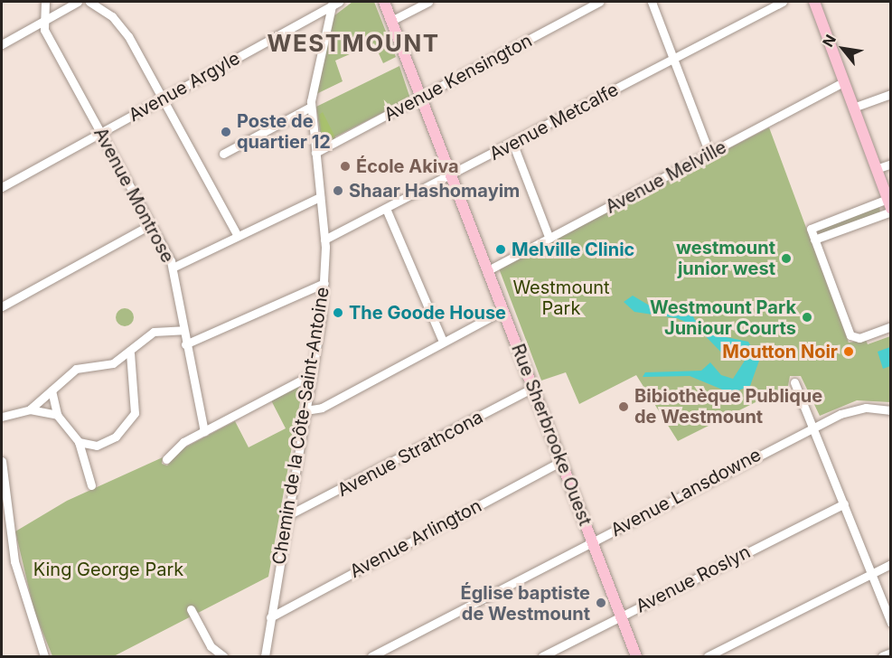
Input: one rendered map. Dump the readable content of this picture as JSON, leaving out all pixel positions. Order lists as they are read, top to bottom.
{
  "streets": {
    "main road": ["Rue Sherbrooke Ouest"],
    "street": [
      "Avenue Kensington",
      "Avenue Argyle",
      "Avenue Metcalfe",
      "Avenue Melville",
      "Avenue Montrose",
      "Chemin de la Côte-Saint-Antoine",
      "Avenue Strathcona",
      "Avenue Lansdowne",
      "Avenue Arlington",
      "Avenue Roslyn"
    ]
  },
  "crossings": [
    ["Avenue Kensington", "Chemin de la Côte-Saint-Antoine"],
    ["Avenue Kensington", "Rue Sherbrooke Ouest"],
    ["Avenue Argyle", "Avenue Montrose"],
    ["Avenue Argyle", "Chemin de la Côte-Saint-Antoine"],
    ["Avenue Metcalfe", "Chemin de la Côte-Saint-Antoine"],
    ["Avenue Metcalfe", "Rue Sherbrooke Ouest"],
    ["Avenue Melville", "Rue Sherbrooke Ouest"],
    ["Chemin de la Côte-Saint-Antoine", "Avenue Strathcona"],
    ["Chemin de la Côte-Saint-Antoine", "Avenue Arlington"],
    ["Rue Sherbrooke Ouest", "Avenue Strathcona"],
    ["Rue Sherbrooke Ouest", "Avenue Lansdowne"],
    ["Rue Sherbrooke Ouest", "Avenue Arlington"],
    ["Rue Sherbrooke Ouest", "Avenue Roslyn"]
  ],
  "districts": ["WESTMOUNT"],
  "parks": ["Westmount Park", "King George Park"],
  "places": [
    "Poste de quartier 12",
    "École Akiva",
    "Shaar Hashomayim",
    "Melville Clinic",
    "westmount junior west",
    "The Goode House",
    "Westmount Park Juniour Courts",
    "Moutton Noir",
    "Bibiothèque Publique de Westmount",
    "Église baptiste de Westmount"
  ],
  "north": "top left"
}
